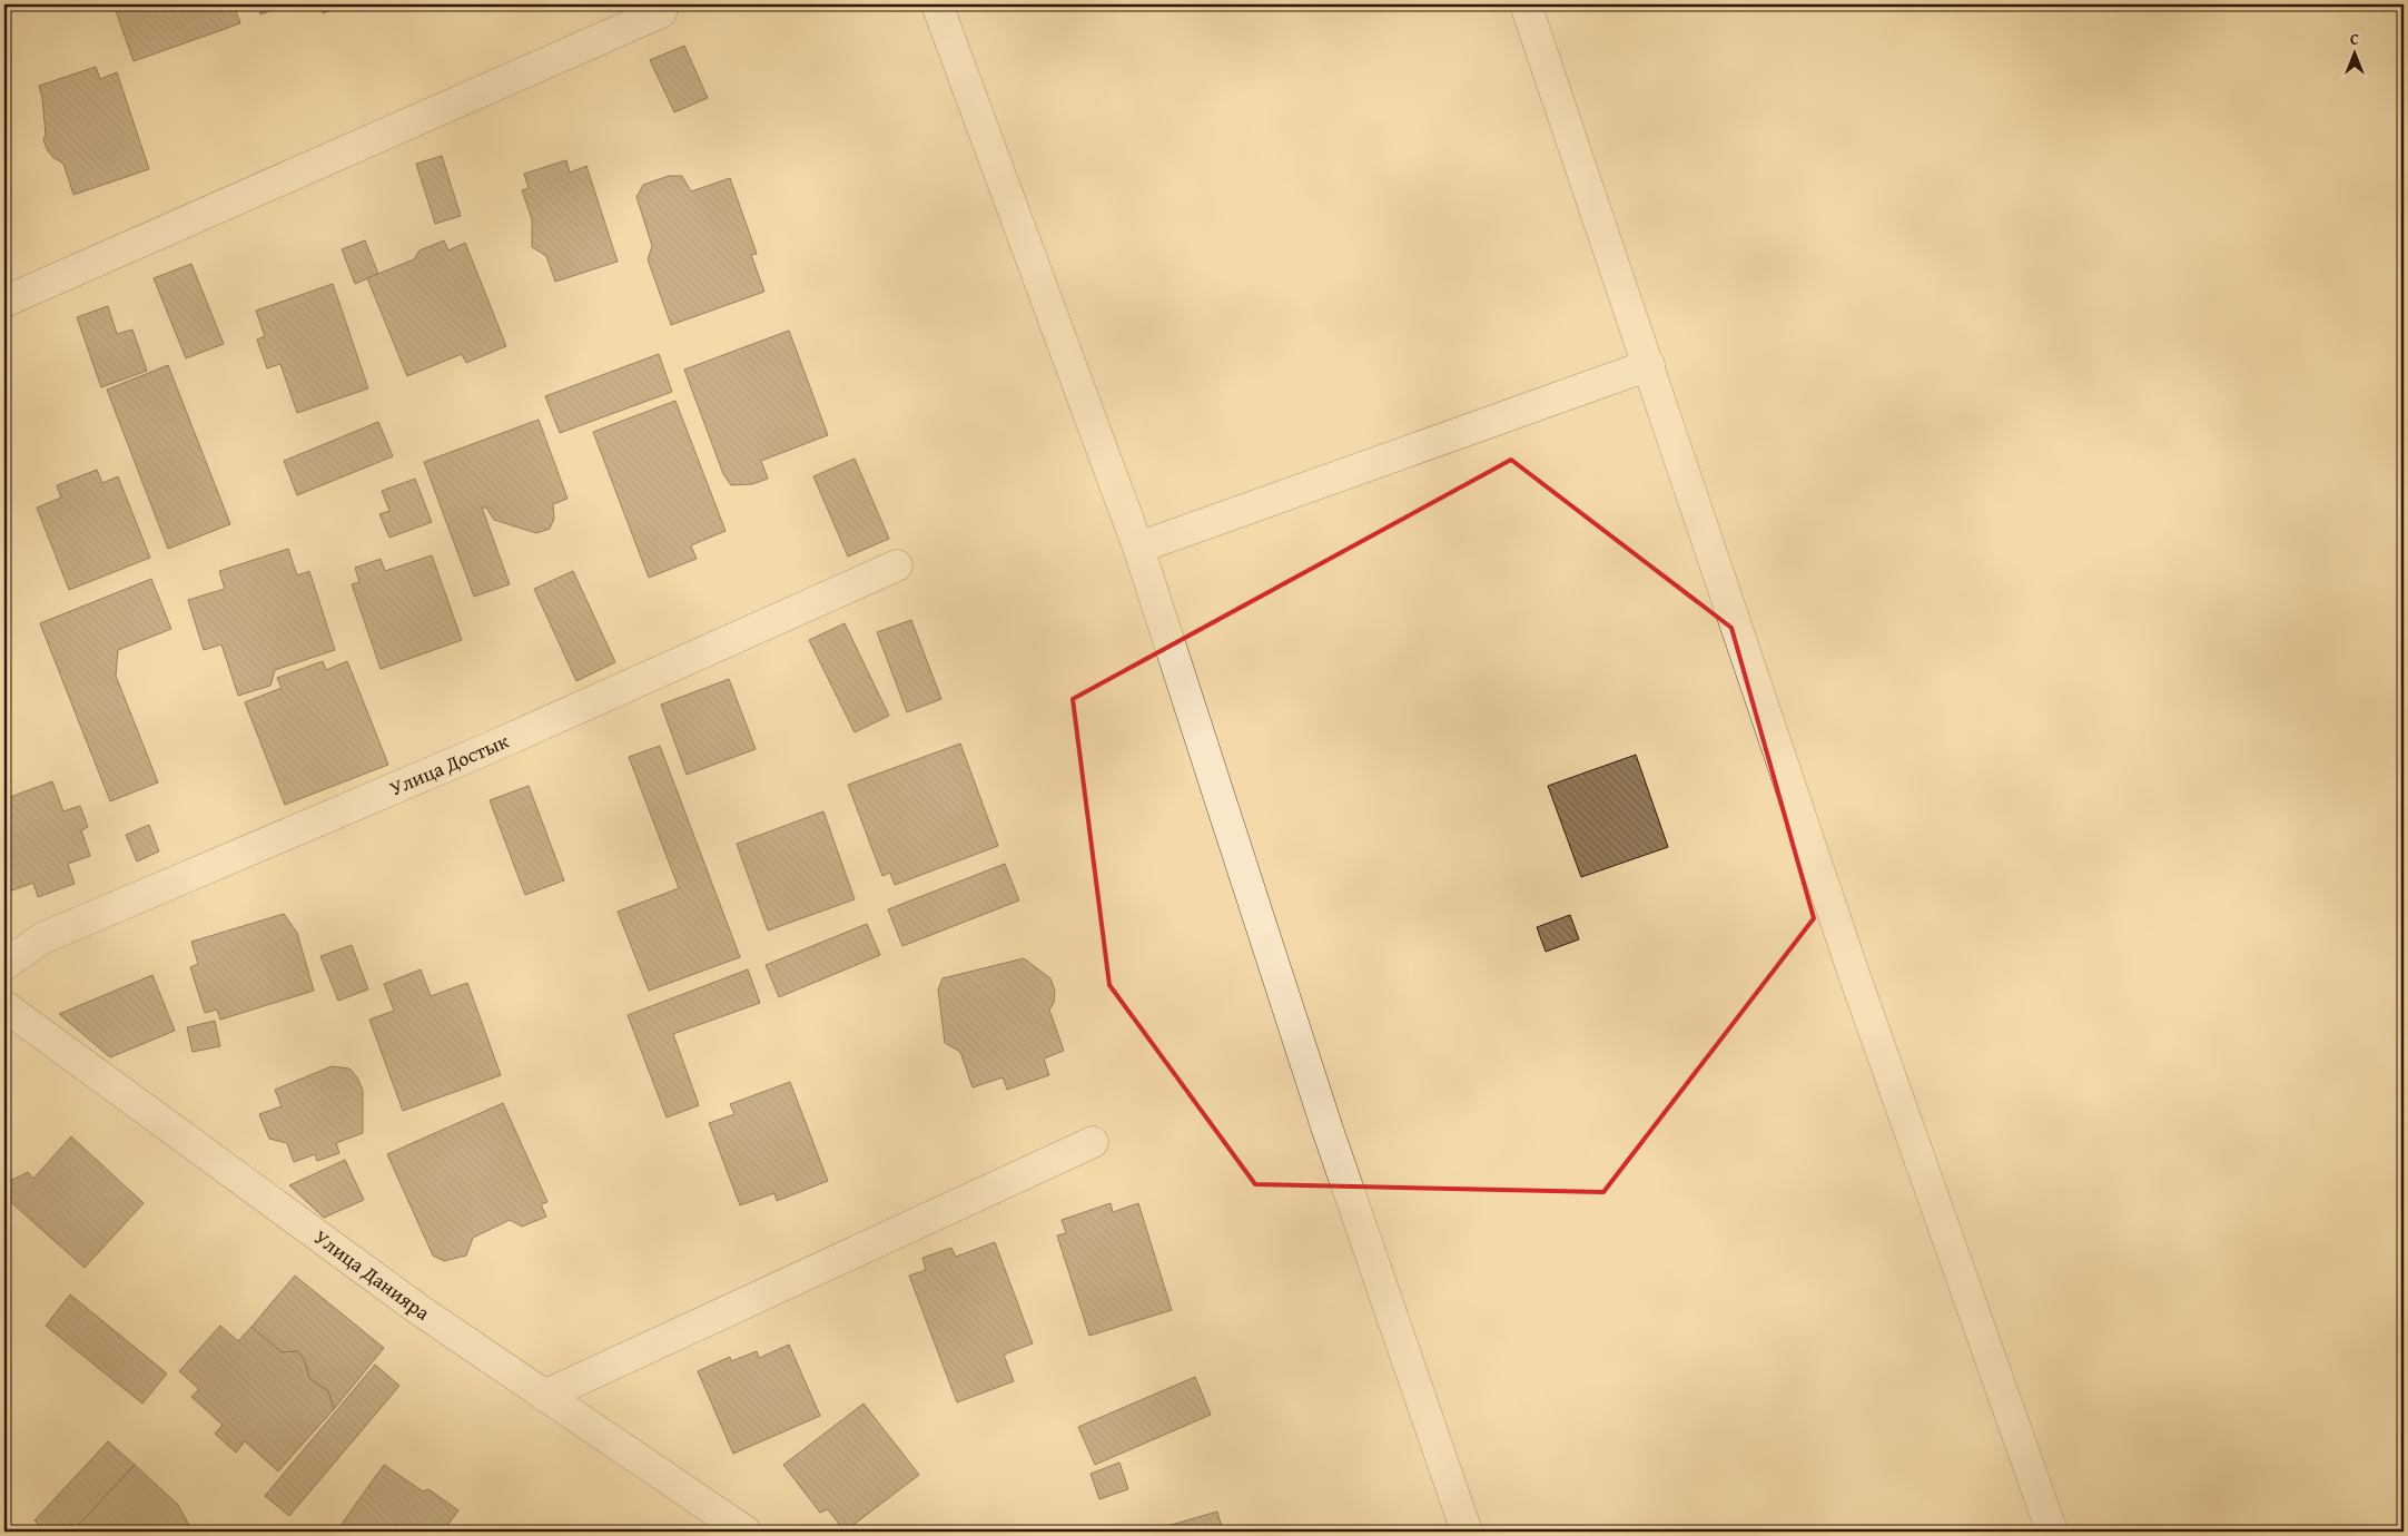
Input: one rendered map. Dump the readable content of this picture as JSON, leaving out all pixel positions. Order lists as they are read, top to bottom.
{
  "streets": {
    "street": ["Улица Достык", "Улица Данияра"]
  },
  "north": "top"
}
